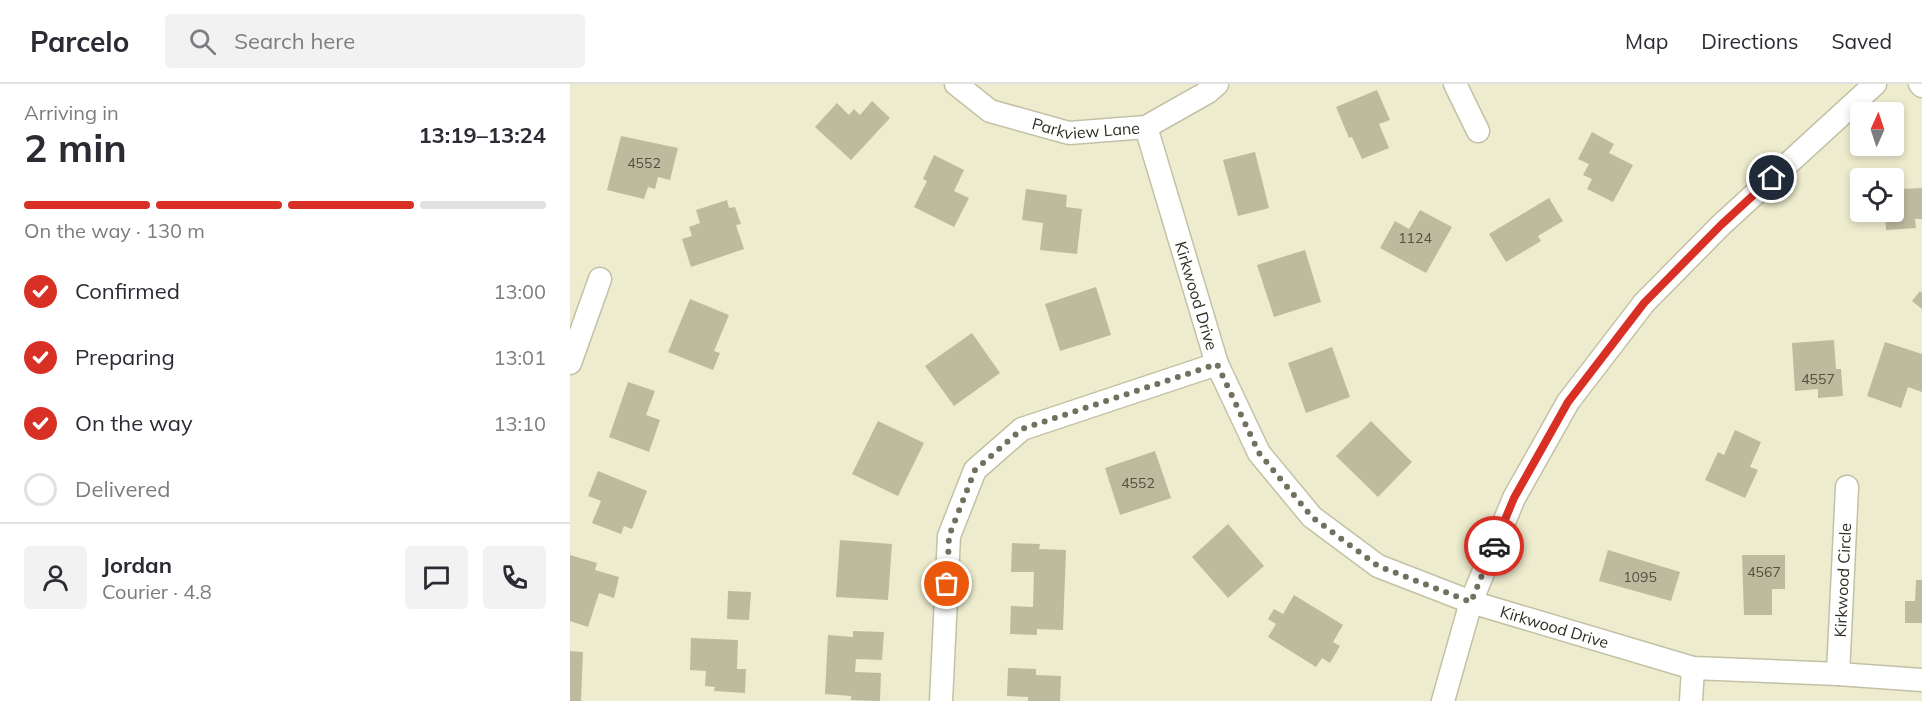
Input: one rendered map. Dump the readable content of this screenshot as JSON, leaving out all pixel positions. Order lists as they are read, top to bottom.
{
  "streets": {
    "street": ["Parkview Lane", "Kirkwood Drive", "Kirkwood Circle"]
  },
  "crossings": [
    ["Parkview Lane", "Kirkwood Drive"],
    ["Kirkwood Drive", "Kirkwood Circle"]
  ],
  "house_numbers": [
    "4552",
    "1124",
    "4557",
    "4552",
    "4567",
    "1095"
  ],
  "north": "top",
  "page": {
    "header": "Parcelo",
    "search": "Search here",
    "nav": ["Map", "Directions", "Saved"],
    "heading": ["2 min", "Arriving in", "13:19–13:24"],
    "panel": ["Jordan", "Courier · 4.8"],
    "bar": "On the way · 130 m",
    "list": [
      ["Confirmed", "13:00"],
      ["Preparing", "13:01"],
      ["On the way", "13:10"],
      "Delivered"
    ]
  }
}
